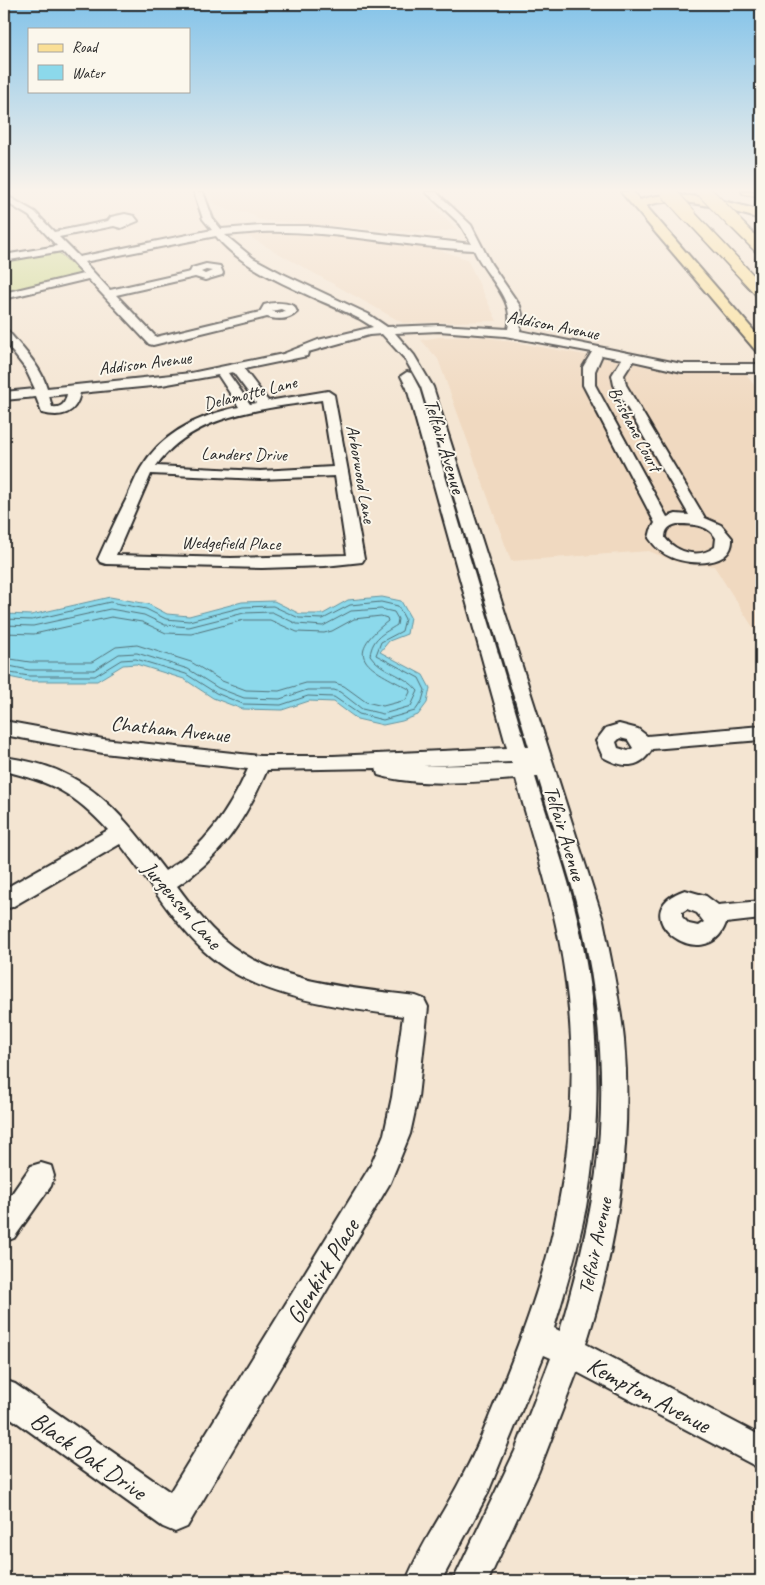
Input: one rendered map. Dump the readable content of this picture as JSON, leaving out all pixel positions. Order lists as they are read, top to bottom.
{
  "streets": {
    "street": [
      "Addison Avenue",
      "Delamotte Lane",
      "Brisbane Court",
      "Telfair Avenue",
      "Landers Drive",
      "Arborwood Lane",
      "Wedgefield Place",
      "Chatham Avenue",
      "Jurgensen Lane",
      "Glenkirk Place",
      "Kempton Avenue",
      "Black Oak Drive"
    ]
  },
  "crossings": [
    ["Addison Avenue", "Brisbane Court"],
    ["Addison Avenue", "Telfair Avenue"],
    ["Delamotte Lane", "Landers Drive"],
    ["Delamotte Lane", "Arborwood Lane"],
    ["Delamotte Lane", "Wedgefield Place"],
    ["Telfair Avenue", "Chatham Avenue"],
    ["Telfair Avenue", "Kempton Avenue"],
    ["Landers Drive", "Arborwood Lane"],
    ["Arborwood Lane", "Wedgefield Place"],
    ["Jurgensen Lane", "Glenkirk Place"],
    ["Glenkirk Place", "Black Oak Drive"]
  ],
  "legend": ["Road", "Water"]
}
